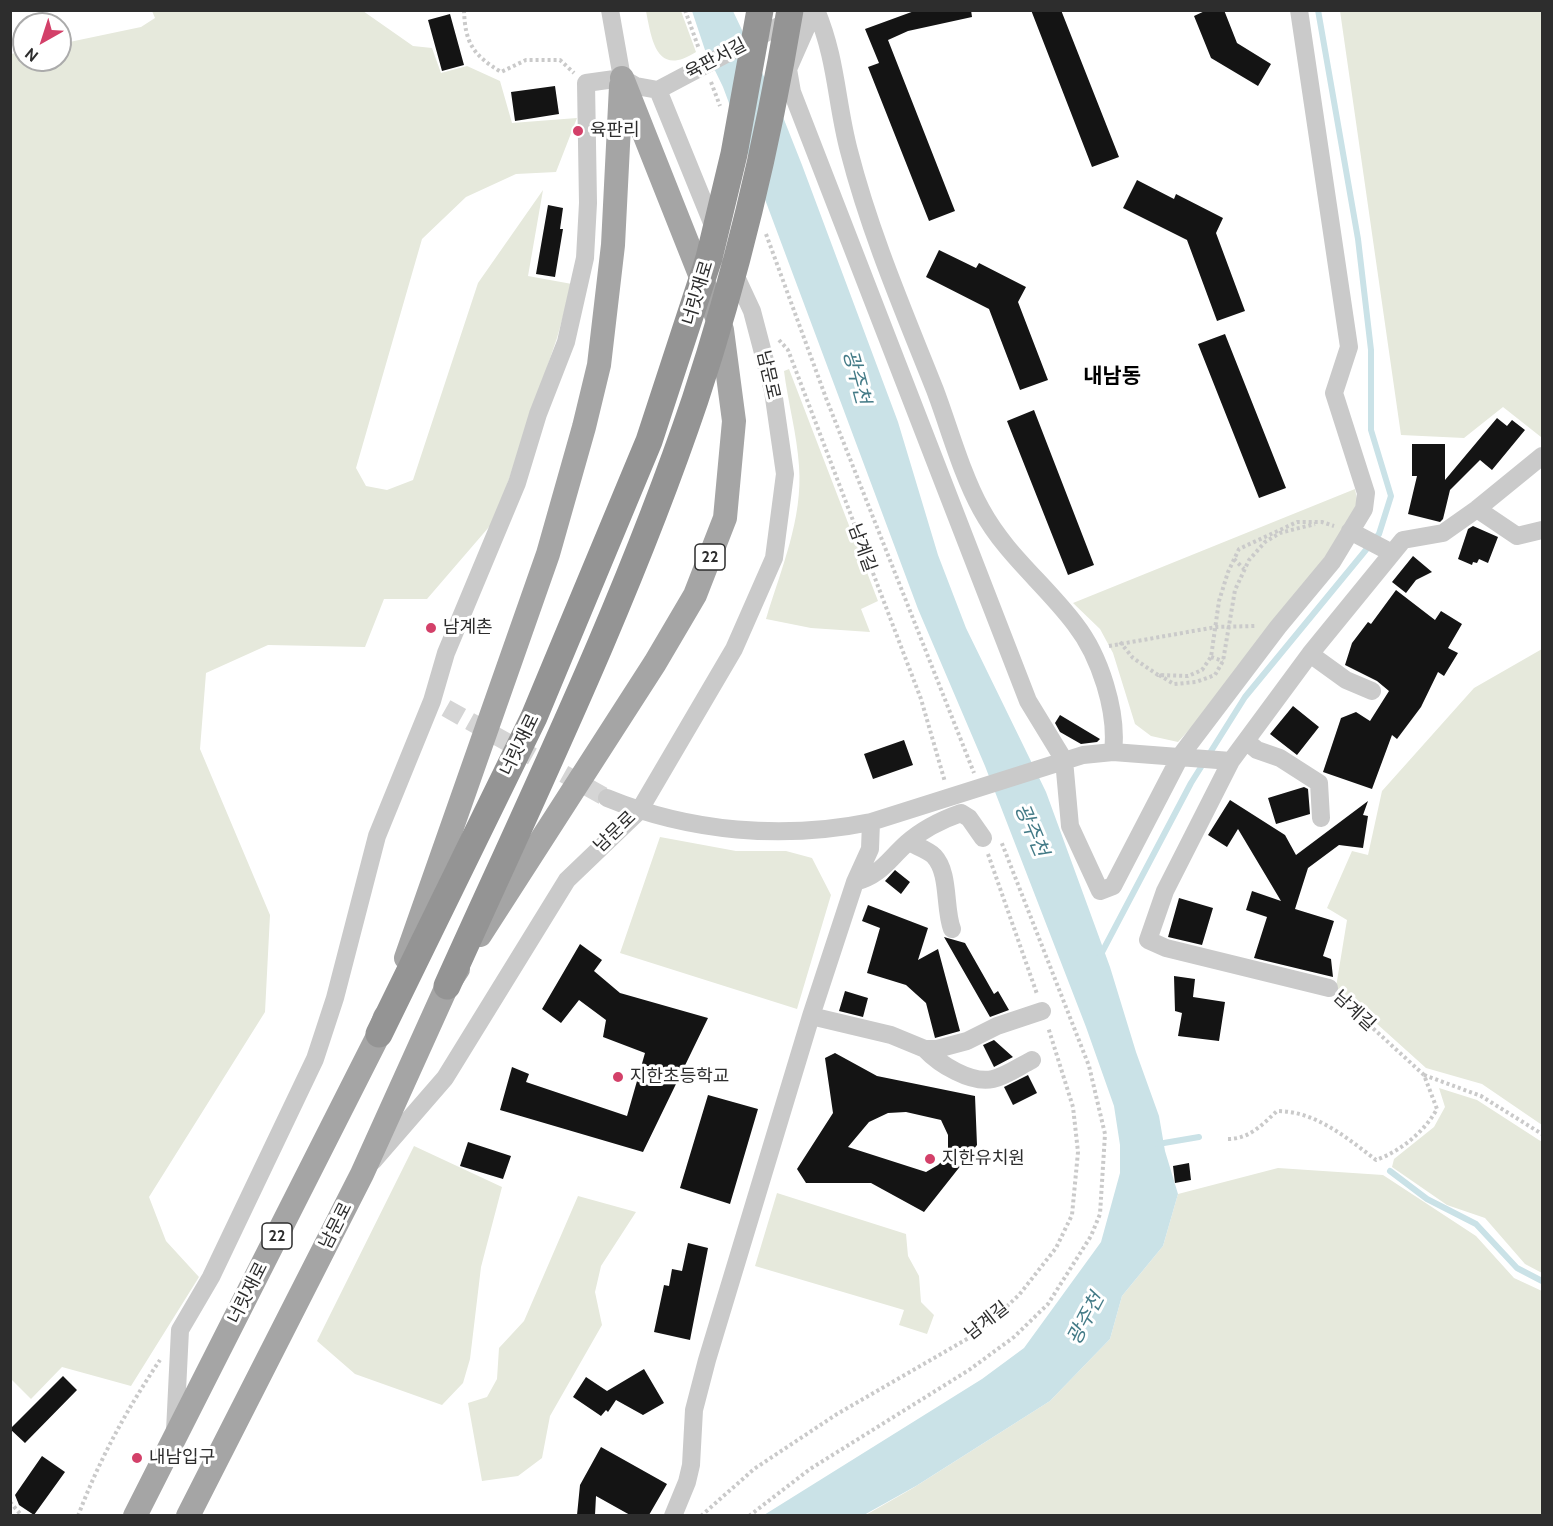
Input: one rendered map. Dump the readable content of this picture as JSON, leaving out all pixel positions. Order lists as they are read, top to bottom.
{
  "streets": {
    "highway": ["너릿재로", "22"],
    "main road": ["남문로"],
    "street": ["육판서길", "남계길"]
  },
  "crossings": [
    ["육판서길", "너릿재로"],
    ["육판서길", "남문로"],
    ["너릿재로", "남문로"],
    ["너릿재로", "22"],
    ["남문로", "남계길"]
  ],
  "districts": ["내남동"],
  "water": ["광주천"],
  "places": [
    "육판리",
    "남계촌",
    "지한초등학교",
    "지한유치원",
    "내남입구"
  ],
  "north": "bottom left"
}
